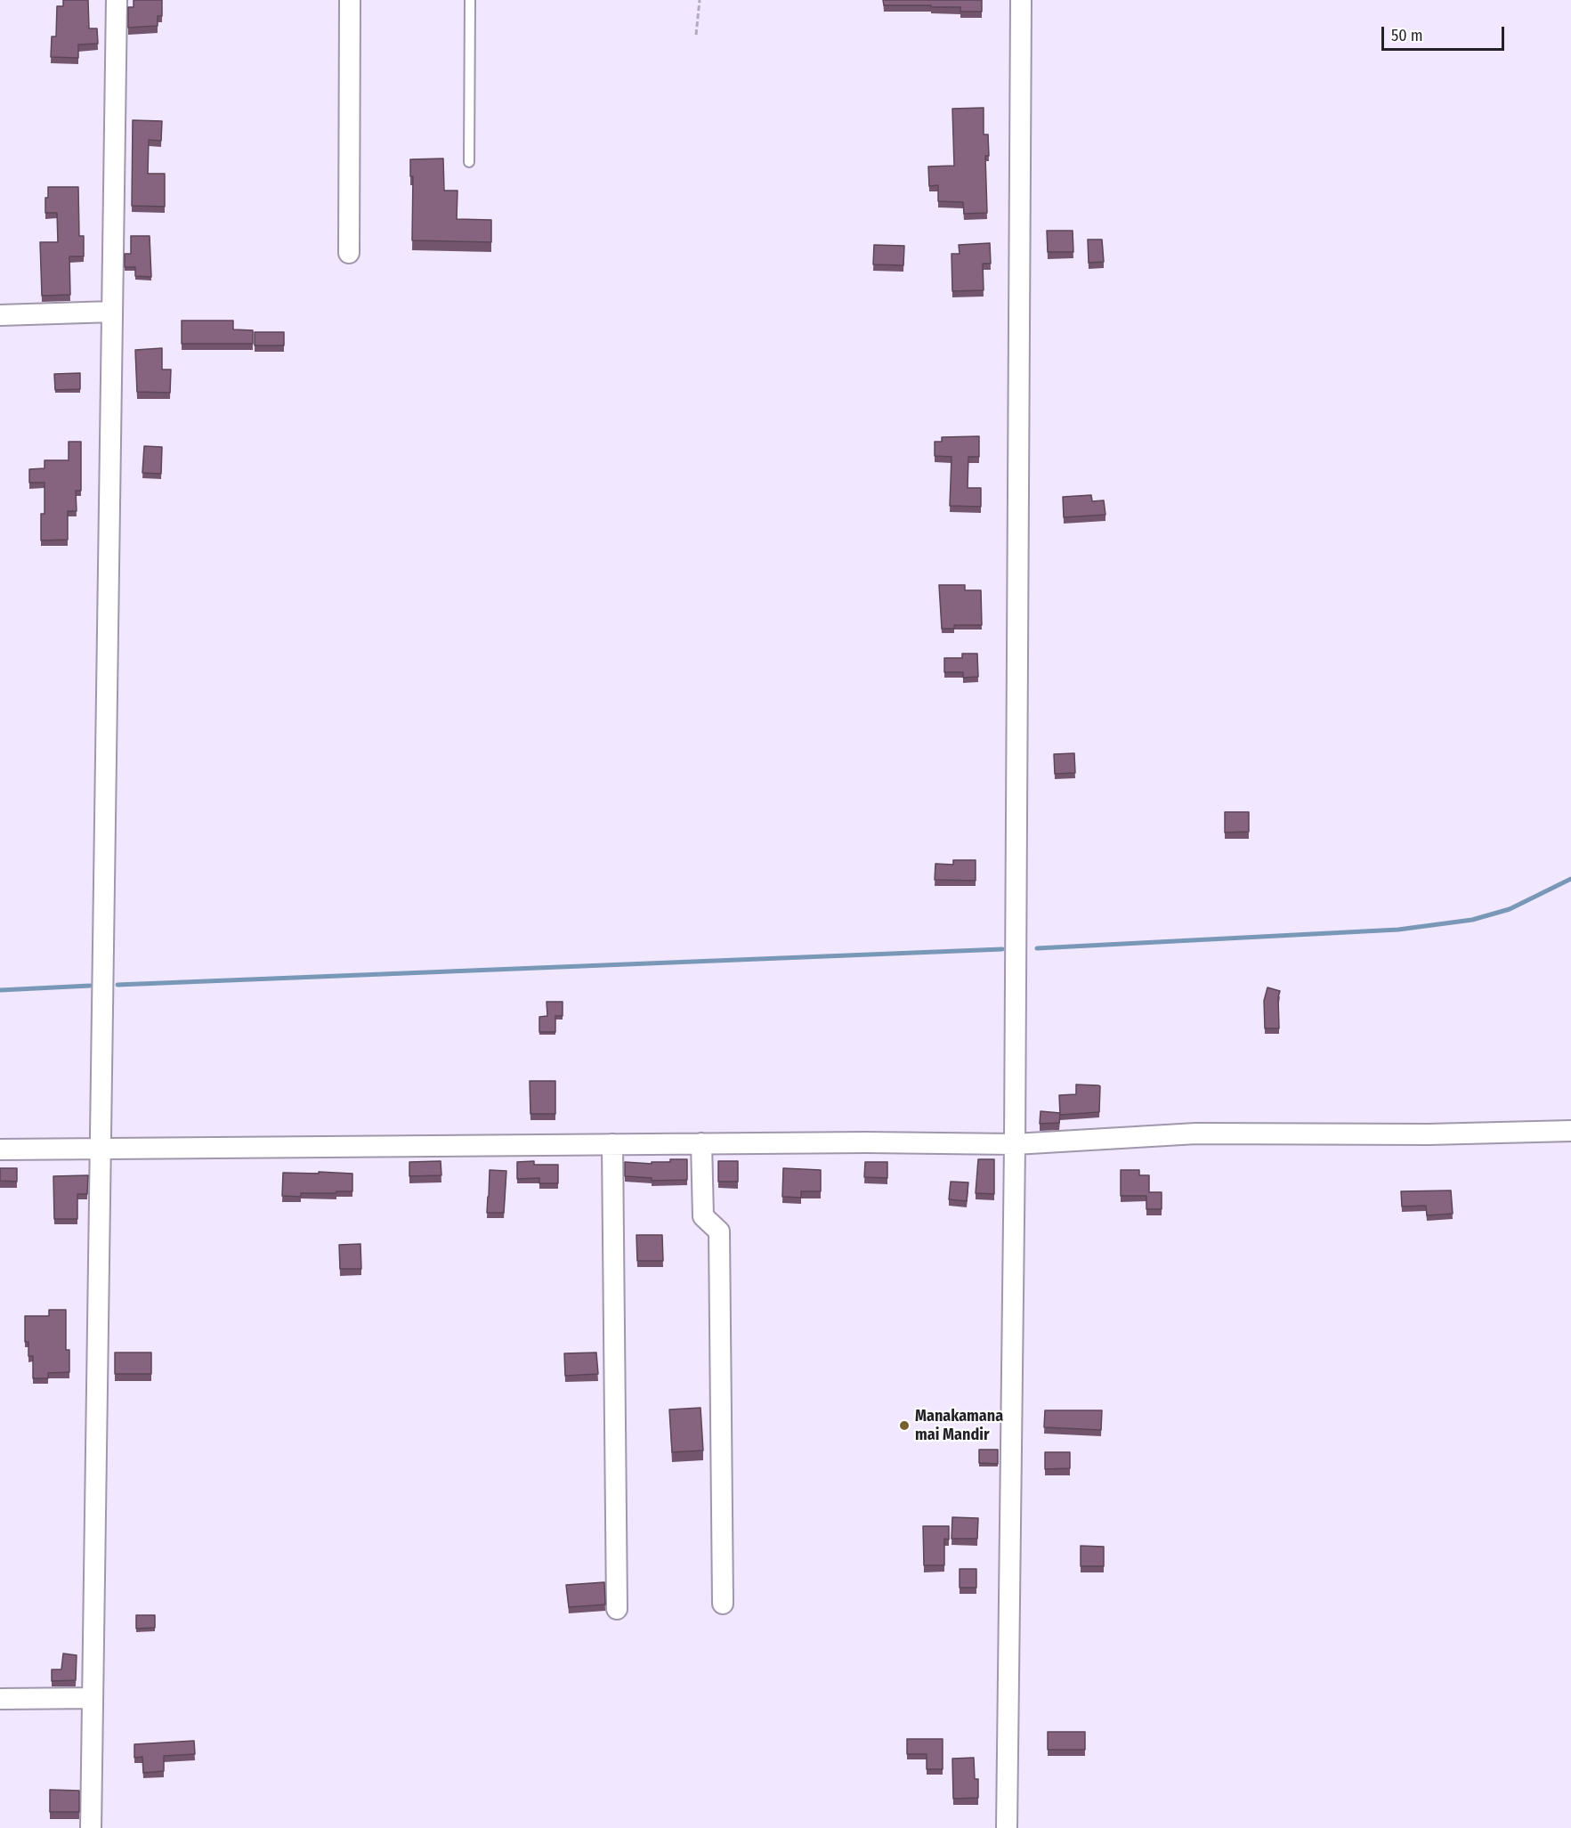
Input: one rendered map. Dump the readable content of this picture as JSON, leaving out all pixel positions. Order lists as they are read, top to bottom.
{
  "places": ["Manakamana mai Mandir"],
  "scale_bar": "50 m"
}
